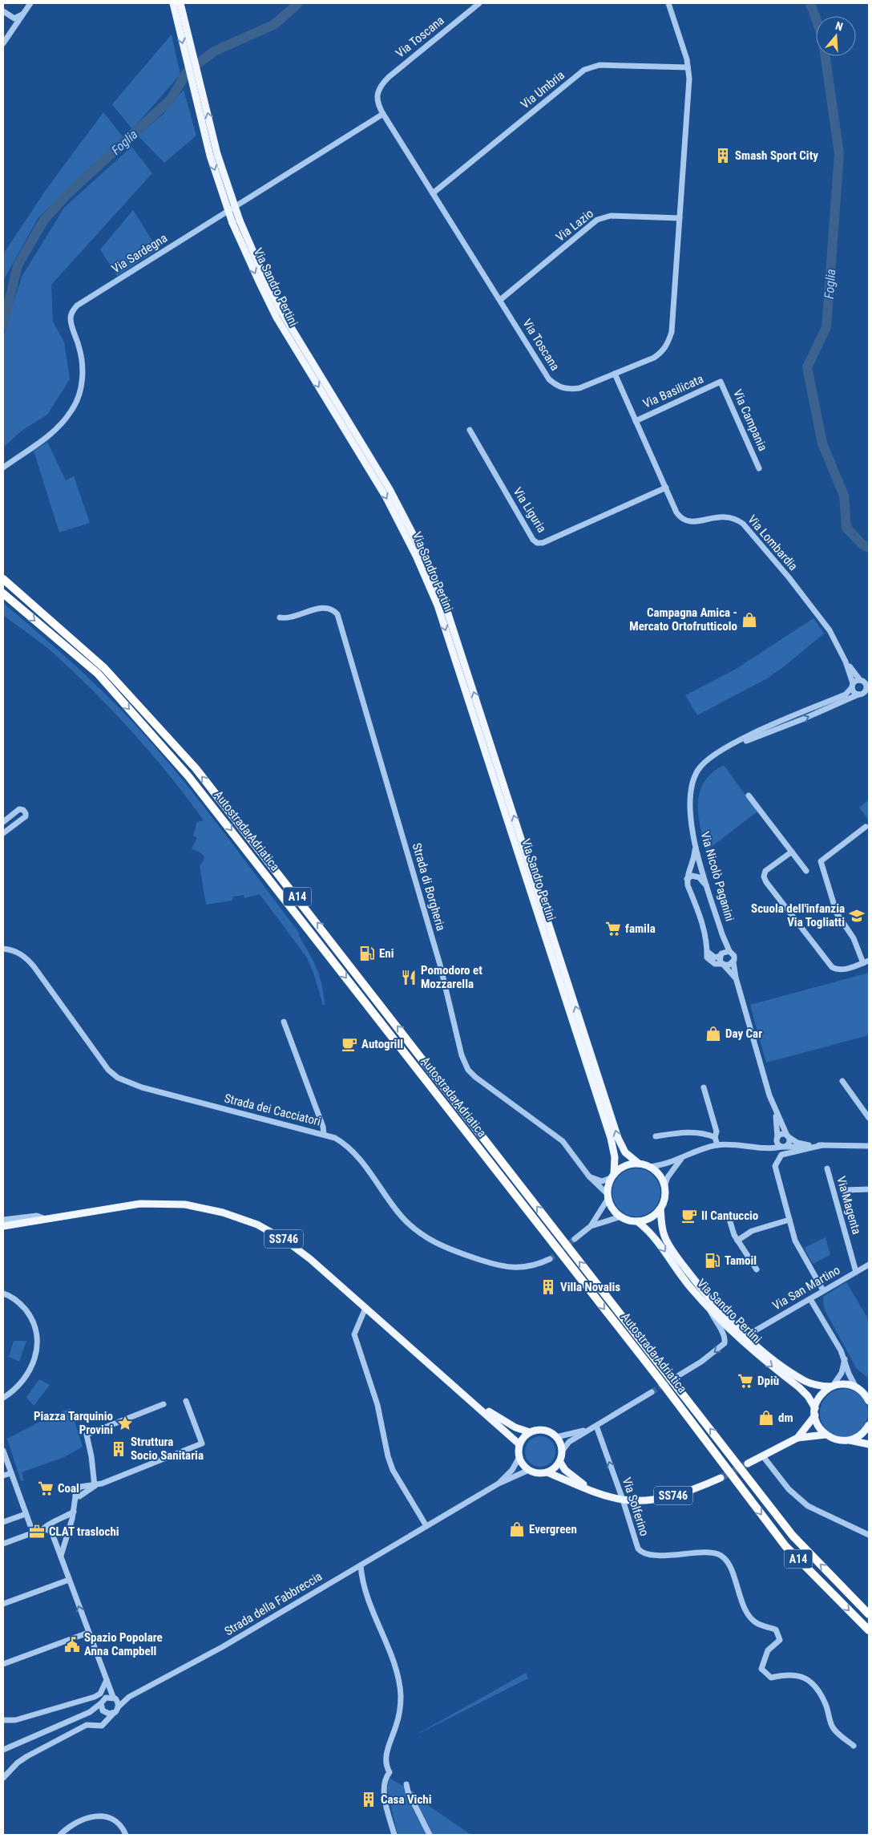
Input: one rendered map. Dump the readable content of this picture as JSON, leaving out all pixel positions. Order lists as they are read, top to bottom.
{
  "streets": {
    "highway": ["Autostrada Adriatica", "A14"],
    "main road": ["Via Sandro Pertini", "SS746"],
    "street": [
      "Via Toscana",
      "Via Umbria",
      "Via Lazio",
      "Via Sardegna",
      "Via Basilicata",
      "Via Campania",
      "Via Liguria",
      "Via Lombardia",
      "Via Nicolò Paganini",
      "Strada di Borgheria",
      "Strada dei Cacciatori",
      "Via Magenta",
      "Via San Martino",
      "Via Solferino",
      "Strada della Fabbreccia"
    ]
  },
  "crossings": [
    ["Via Toscana", "Via Umbria"],
    ["Via Toscana", "Via Lazio"],
    ["Via Toscana", "Via Sardegna"],
    ["Via Toscana", "Via Lombardia"],
    ["Via Sandro Pertini", "Strada di Borgheria"],
    ["Via Basilicata", "Via Campania"],
    ["Via Basilicata", "Via Lombardia"],
    ["Via Liguria", "Via Lombardia"],
    ["Via Lombardia", "Via Nicolò Paganini"],
    ["Via Magenta", "Via San Martino"],
    ["SS746", "Via Solferino"],
    ["SS746", "Strada della Fabbreccia"]
  ],
  "water": ["Foglia"],
  "places": {
    "building": [
      "Smash Sport City",
      "Villa Novalis",
      "Struttura Socio Sanitaria",
      "Casa Vichi"
    ],
    "shop": [
      "Campagna Amica - Mercato Ortofrutticolo",
      "Day Car",
      "dm",
      "Evergreen"
    ],
    "school or university": ["Scuola dell'infanzia Via Togliatti"],
    "supermarket": ["famila", "Dpiù", "Coal"],
    "fuel station": ["Eni", "Tamoil"],
    "restaurant": ["Pomodoro et Mozzarella"],
    "cafe": ["Autogrill", "Il Cantuccio"],
    "place": ["Piazza Tarquinio Provini"],
    "office": ["CLAT traslochi"],
    "public building": ["Spazio Popolare Anna Campbell"]
  },
  "north": "top"
}
